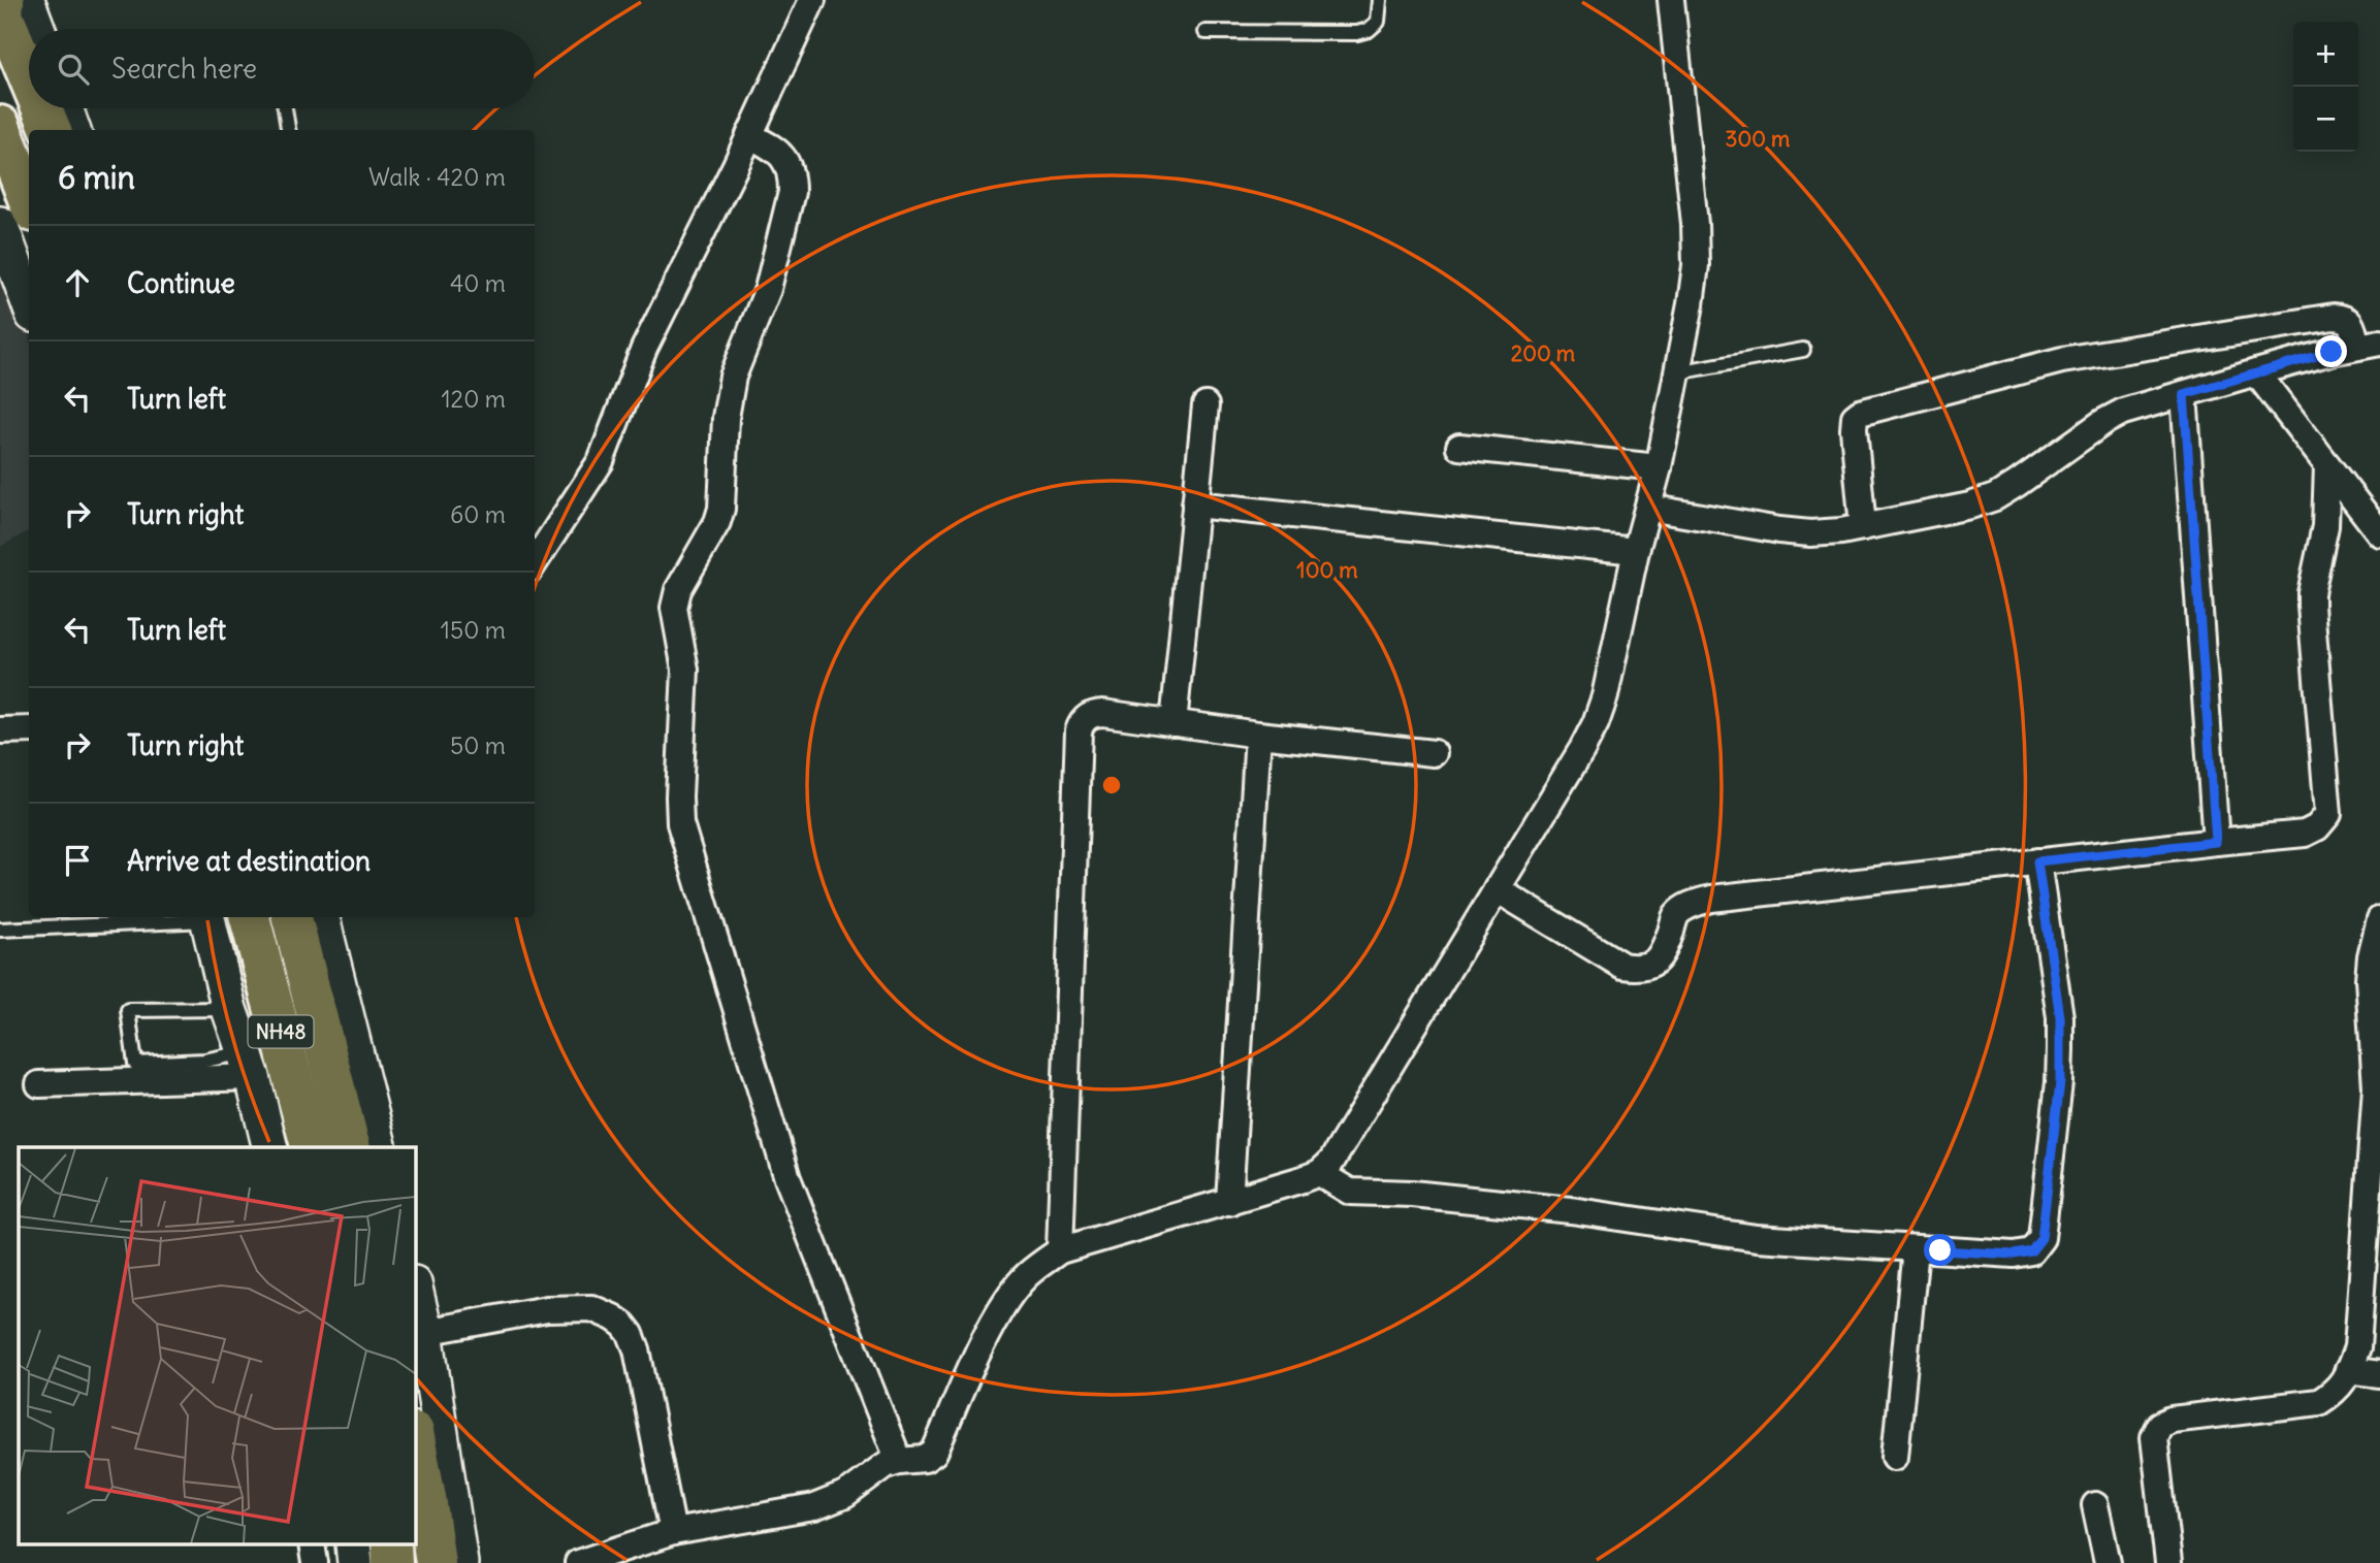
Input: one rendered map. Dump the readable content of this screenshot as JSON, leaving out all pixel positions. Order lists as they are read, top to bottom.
{
  "streets": {
    "highway": ["NH48"]
  },
  "page": {
    "map_buttons": ["+", "−"],
    "search": "Search here",
    "heading": ["6 min", "Walk · 420 m"],
    "list": [
      ["Continue", "40 m"],
      ["Turn left", "120 m"],
      ["Turn right", "60 m"],
      ["Turn left", "150 m"],
      ["Turn right", "50 m"],
      "Arrive at destination"
    ]
  },
  "rings": ["300 m", "200 m", "100 m"]
}
